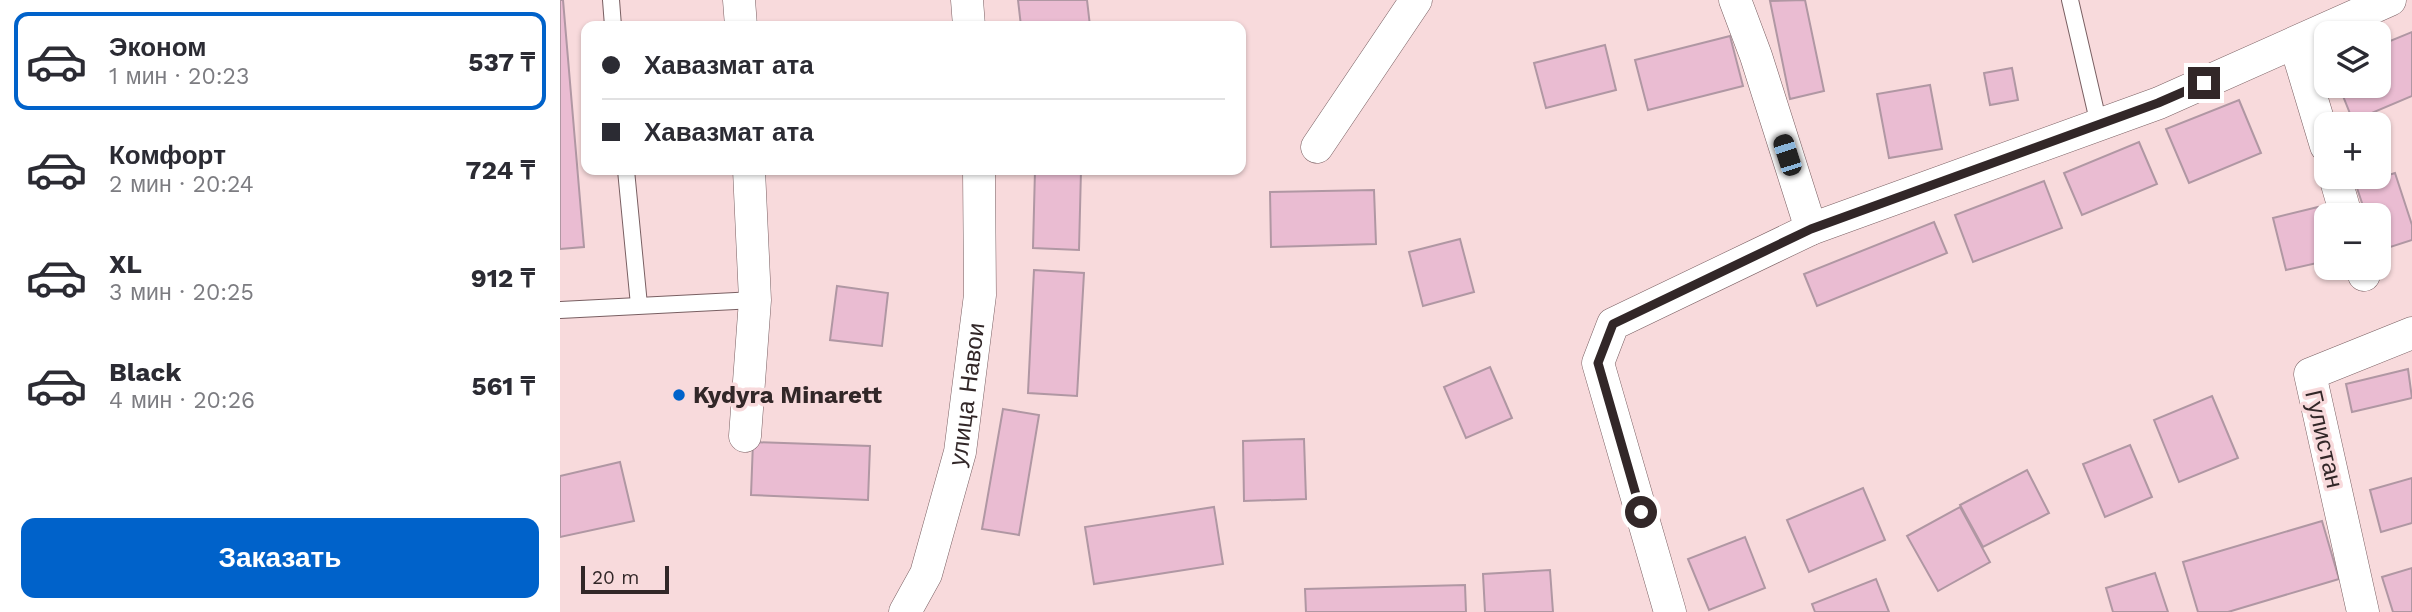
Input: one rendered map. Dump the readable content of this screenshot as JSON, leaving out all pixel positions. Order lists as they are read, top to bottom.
{
  "streets": {
    "street": ["улица Навои", "Гулистан"]
  },
  "places": ["Kydyra Minarett"],
  "scale_bar": "20 m",
  "page": {
    "list": [
      {
        "name": "Эконом",
        "note": "1 мин · 20:23",
        "value": "537 ₸"
      },
      {
        "name": "Комфорт",
        "note": "2 мин · 20:24",
        "value": "724 ₸"
      },
      {
        "name": "XL",
        "note": "3 мин · 20:25",
        "value": "912 ₸"
      },
      {
        "name": "Black",
        "note": "4 мин · 20:26",
        "value": "561 ₸"
      }
    ],
    "map_buttons": ["+", "−"],
    "banner": ["Хавазмат ата", "Хавазмат ата"],
    "buttons": "Заказать",
    "scale": "20 m"
  }
}
